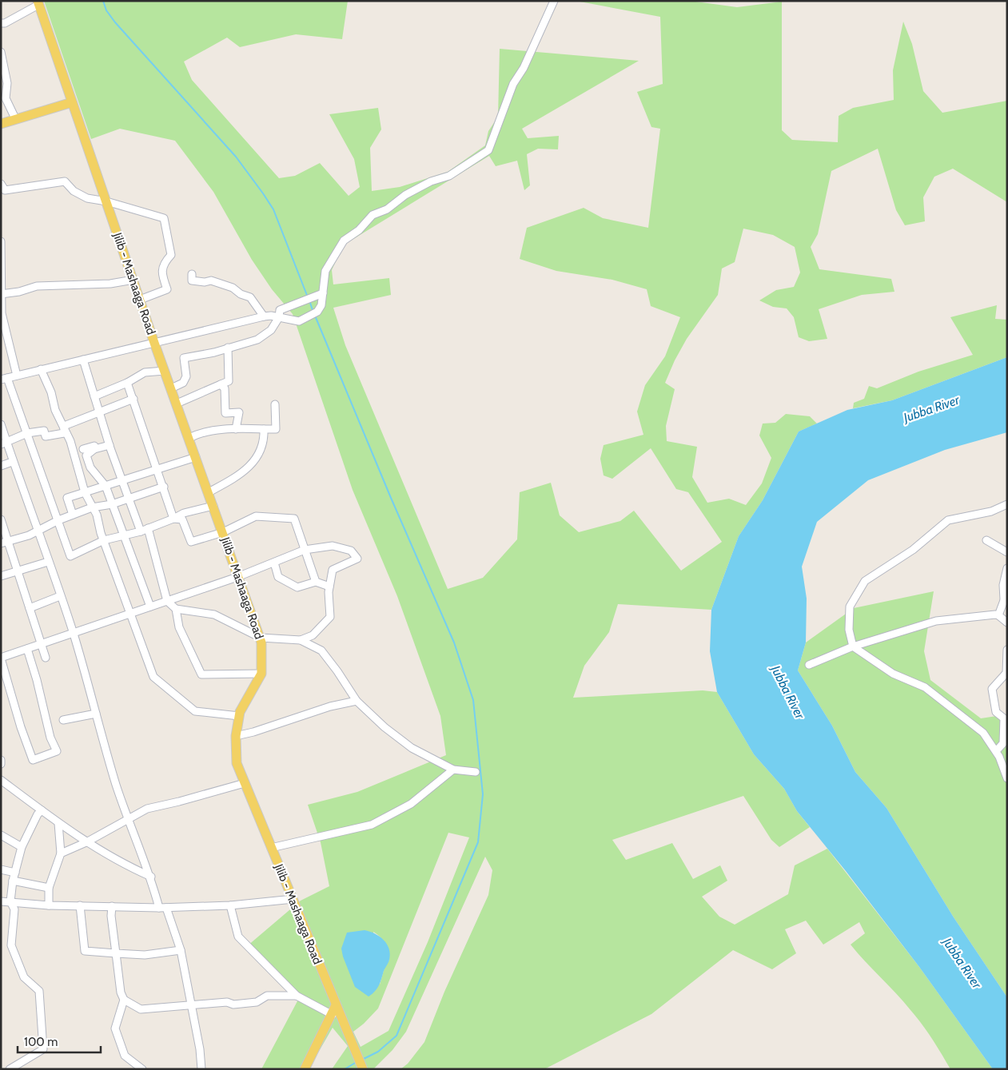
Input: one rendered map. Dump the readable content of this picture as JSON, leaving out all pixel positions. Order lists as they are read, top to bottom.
{
  "streets": {
    "main road": ["Jilib - Mashaaga Road"]
  },
  "water": ["Jubba River"],
  "scale_bar": "100 m"
}
